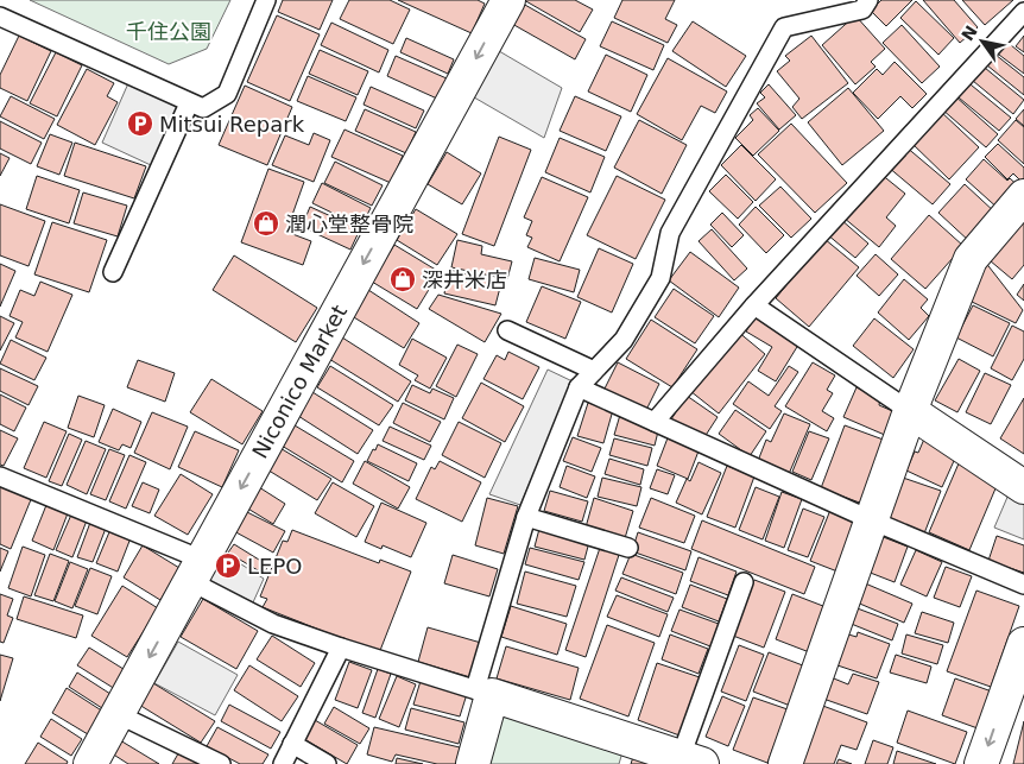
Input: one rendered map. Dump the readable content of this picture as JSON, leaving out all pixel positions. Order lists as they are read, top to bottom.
{
  "streets": {
    "street": ["Niconico Market"]
  },
  "one_way": ["Niconico Market"],
  "parks": ["千住公園"],
  "places": {
    "parking": ["Mitsui Repark", "LEPO"],
    "shop": ["潤心堂整骨院", "深井米店"]
  },
  "north": "top left"
}
